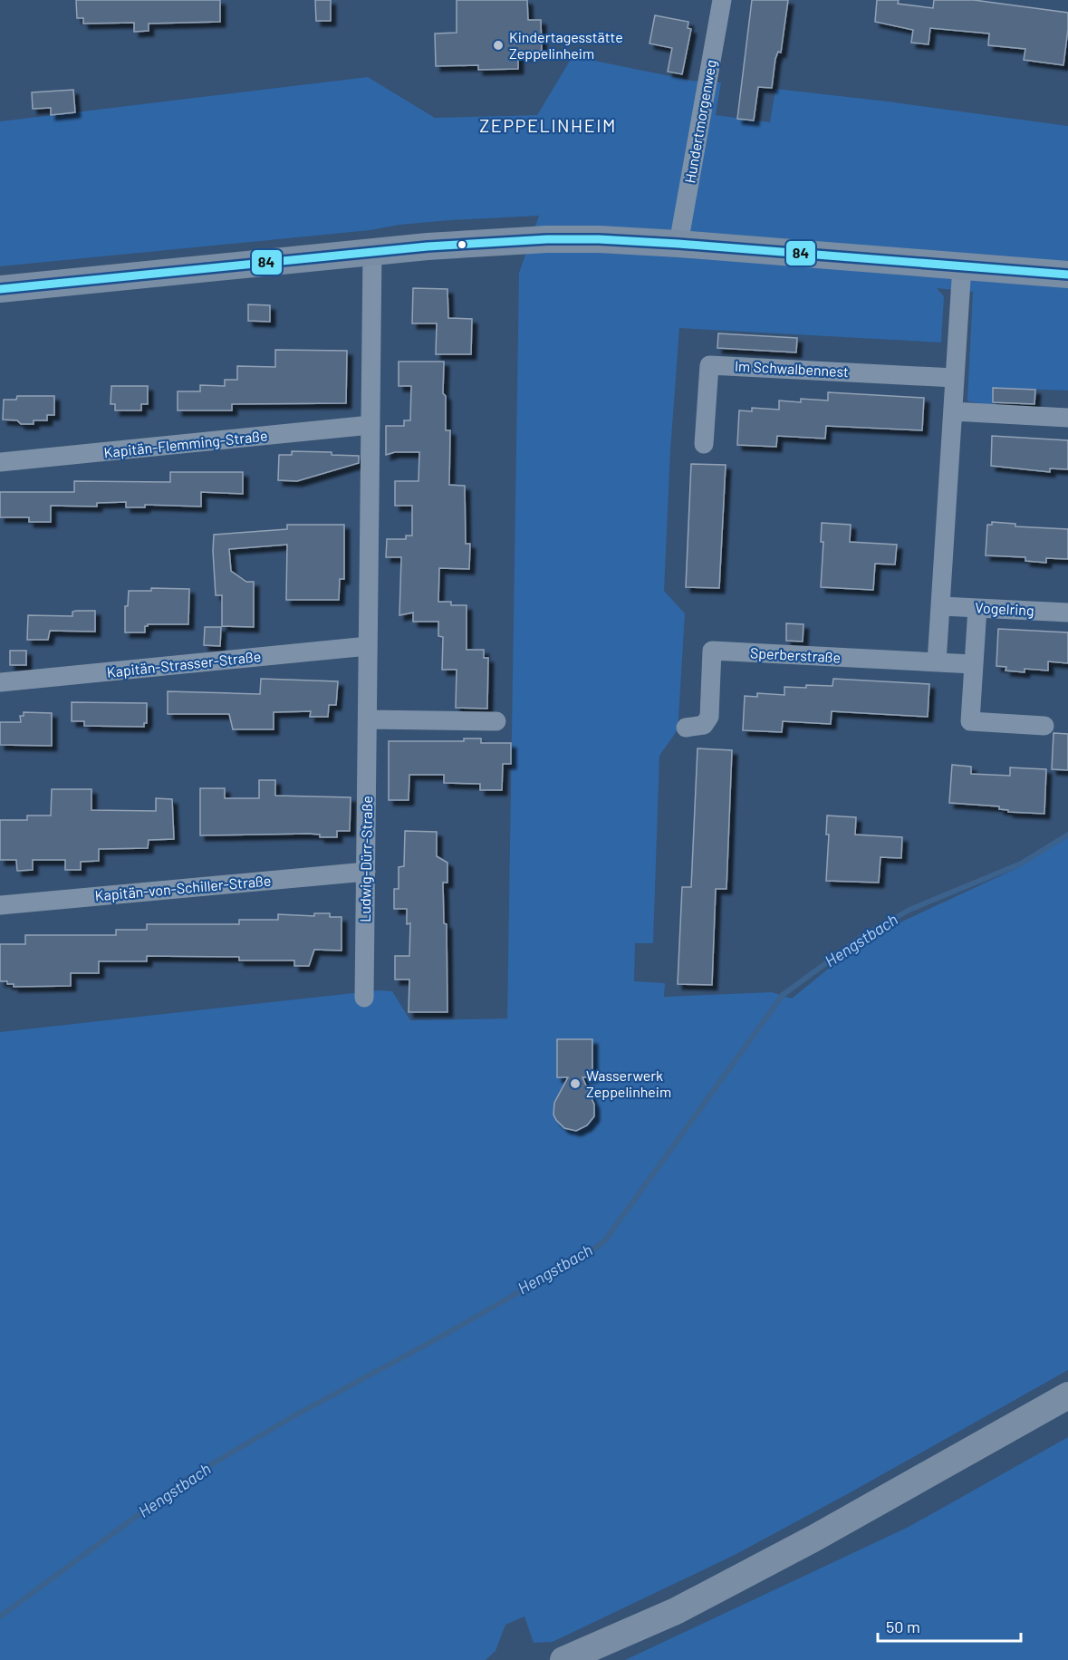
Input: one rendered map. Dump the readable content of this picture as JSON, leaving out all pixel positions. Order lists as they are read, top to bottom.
{
  "streets": {
    "street": [
      "Hundertmorgenweg",
      "Im Schwalbennest",
      "Kapitän-Flemming-Straße",
      "Vogelring",
      "Sperberstraße",
      "Kapitän-Strasser-Straße",
      "Ludwig-Dürr-Straße",
      "Kapitän-von-Schiller-Straße"
    ]
  },
  "crossings": [
    ["Kapitän-Flemming-Straße", "Ludwig-Dürr-Straße"],
    ["Kapitän-Strasser-Straße", "Ludwig-Dürr-Straße"],
    ["Ludwig-Dürr-Straße", "Kapitän-von-Schiller-Straße"]
  ],
  "districts": ["ZEPPELINHEIM"],
  "water": ["Hengstbach"],
  "places": ["Kindertagesstätte Zeppelinheim", "Wasserwerk Zeppelinheim"],
  "lines": ["transit line 84"],
  "scale_bar": "50 m"
}
